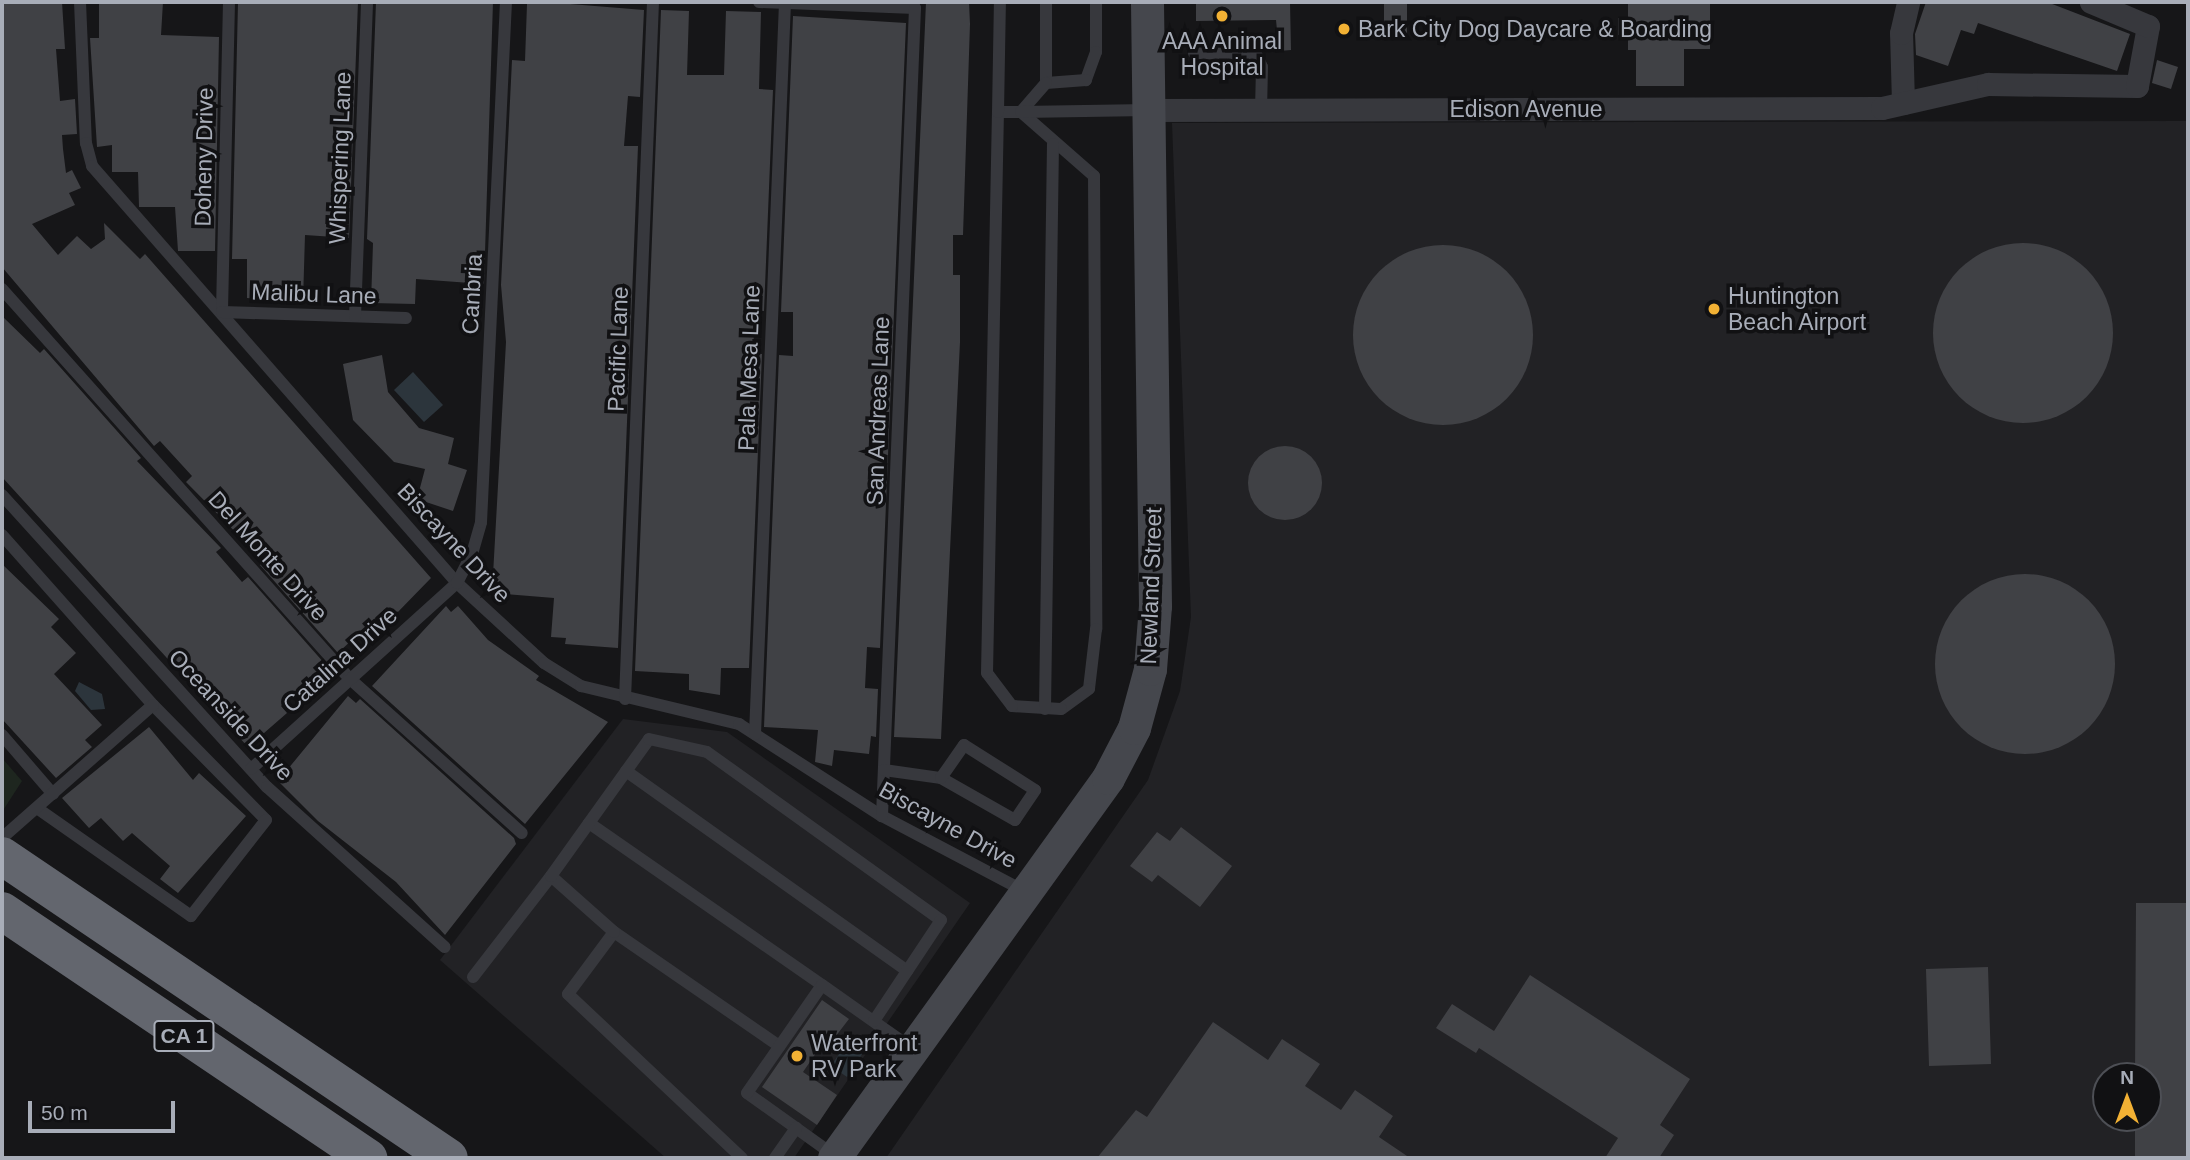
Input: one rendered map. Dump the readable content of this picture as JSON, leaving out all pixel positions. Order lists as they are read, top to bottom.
{
  "streets": {
    "highway": ["CA 1"],
    "street": ["Edison Avenue", "Newland Street"],
    "lane": [
      "Doheny Drive",
      "Whispering Lane",
      "Malibu Lane",
      "Canbria",
      "Pacific Lane",
      "Pala Mesa Lane",
      "San Andreas Lane",
      "Biscayne Drive",
      "Del Monte Drive",
      "Catalina Drive",
      "Oceanside Drive"
    ]
  },
  "crossings": [
    ["Edison Avenue", "Newland Street"],
    ["Doheny Drive", "Malibu Lane"],
    ["Doheny Drive", "Biscayne Drive"],
    ["Whispering Lane", "Malibu Lane"],
    ["Malibu Lane", "Biscayne Drive"],
    ["Canbria", "Biscayne Drive"],
    ["Canbria", "Catalina Drive"],
    ["Pacific Lane", "Biscayne Drive"],
    ["Pala Mesa Lane", "San Andreas Lane"],
    ["Pala Mesa Lane", "Biscayne Drive"],
    ["San Andreas Lane", "Biscayne Drive"],
    ["Biscayne Drive", "Newland Street"],
    ["Biscayne Drive", "Catalina Drive"],
    ["Del Monte Drive", "Catalina Drive"],
    ["Catalina Drive", "Oceanside Drive"]
  ],
  "places": [
    "AAA Animal Hospital",
    "Bark City Dog Daycare & Boarding",
    "Huntington Beach Airport",
    "Waterfront RV Park"
  ],
  "scale_bar": "50 m",
  "north": "top"
}
